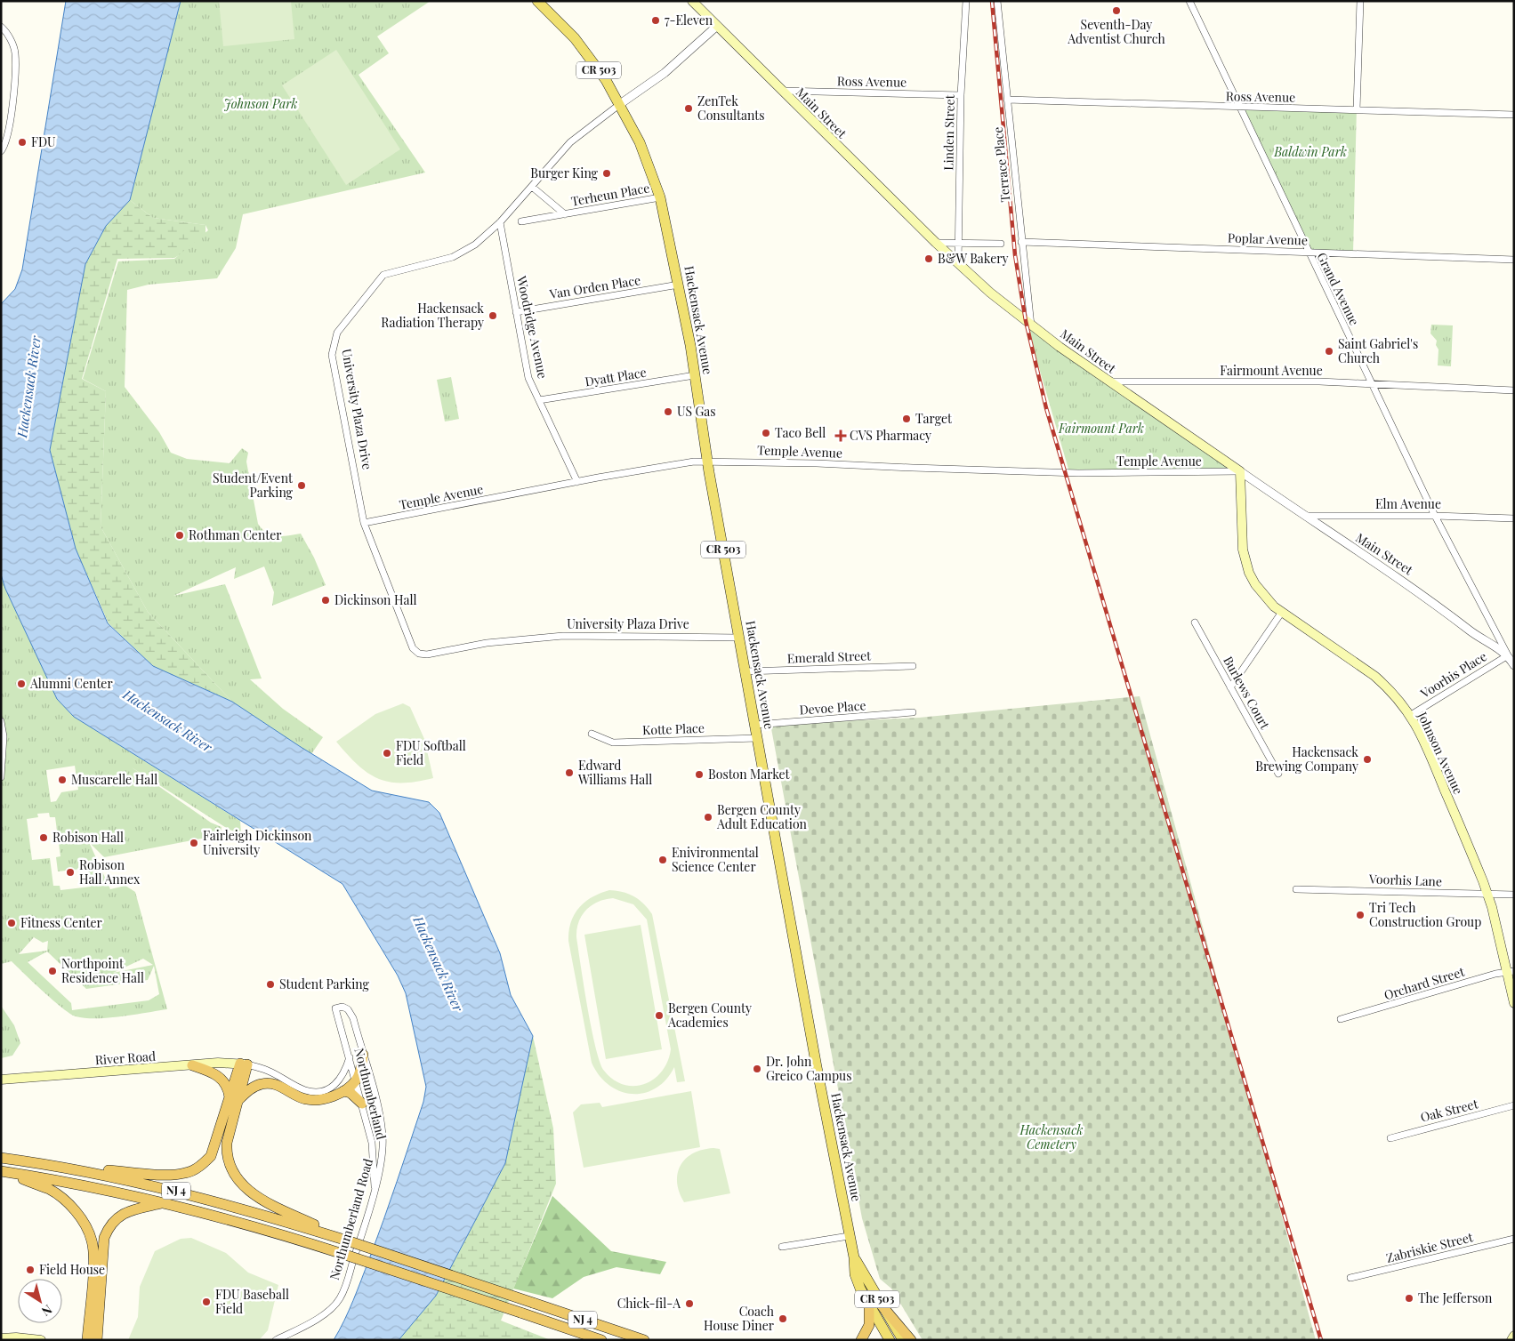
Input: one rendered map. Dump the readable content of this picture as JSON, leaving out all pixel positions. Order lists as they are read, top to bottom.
{
  "streets": {
    "highway": ["NJ 4"],
    "main road": [
      "CR 503",
      "Main Street",
      "Hackensack Avenue",
      "Johnson Avenue",
      "River Road"
    ],
    "street": [
      "Ross Avenue",
      "Linden Street",
      "Terrace Place",
      "Terheun Place",
      "Poplar Avenue",
      "Van Orden Place",
      "Grand Avenue",
      "Woodridge Avenue",
      "Fairmount Avenue",
      "Dyatt Place",
      "University Plaza Drive",
      "Temple Avenue",
      "Elm Avenue",
      "Emerald Street",
      "Voorhis Place",
      "Burlews Court",
      "Devoe Place",
      "Kotte Place",
      "Voorhis Lane",
      "Orchard Street",
      "Northumberland",
      "Oak Street",
      "Northumberland Road",
      "Zabriskie Street"
    ]
  },
  "crossings": [
    ["CR 503", "Hackensack Avenue"],
    ["CR 503", "University Plaza Drive"],
    ["Ross Avenue", "Main Street"],
    ["Ross Avenue", "Linden Street"],
    ["Ross Avenue", "Terrace Place"],
    ["Ross Avenue", "Grand Avenue"],
    ["Main Street", "Linden Street"],
    ["Main Street", "Terrace Place"],
    ["Main Street", "Grand Avenue"],
    ["Main Street", "Fairmount Avenue"],
    ["Main Street", "University Plaza Drive"],
    ["Main Street", "Temple Avenue"],
    ["Main Street", "Elm Avenue"],
    ["Main Street", "Voorhis Place"],
    ["Main Street", "Johnson Avenue"],
    ["Terrace Place", "Poplar Avenue"],
    ["Terheun Place", "Hackensack Avenue"],
    ["Terheun Place", "University Plaza Drive"],
    ["Poplar Avenue", "Grand Avenue"],
    ["Van Orden Place", "Hackensack Avenue"],
    ["Van Orden Place", "Woodridge Avenue"],
    ["Grand Avenue", "Fairmount Avenue"],
    ["Grand Avenue", "Elm Avenue"],
    ["Grand Avenue", "Voorhis Place"],
    ["Hackensack Avenue", "Dyatt Place"],
    ["Hackensack Avenue", "University Plaza Drive"],
    ["Hackensack Avenue", "Temple Avenue"],
    ["Hackensack Avenue", "Emerald Street"],
    ["Hackensack Avenue", "Devoe Place"],
    ["Hackensack Avenue", "Kotte Place"],
    ["Woodridge Avenue", "Dyatt Place"],
    ["Woodridge Avenue", "University Plaza Drive"],
    ["Woodridge Avenue", "Temple Avenue"],
    ["University Plaza Drive", "Temple Avenue"],
    ["Temple Avenue", "Johnson Avenue"],
    ["Voorhis Place", "Johnson Avenue"],
    ["Johnson Avenue", "Voorhis Lane"],
    ["Johnson Avenue", "Orchard Street"],
    ["Northumberland", "Northumberland Road"]
  ],
  "water": ["Hackensack River"],
  "parks": [
    "Johnson Park",
    "Baldwin Park",
    "Fairmount Park",
    "Hackensack Cemetery"
  ],
  "places": {
    "other": [
      "Seventh-Day Adventist Church",
      "7-Eleven",
      "ZenTek Consultants",
      "FDU",
      "Burger King",
      "B&W Bakery",
      "Hackensack Radiation Therapy",
      "Saint Gabriel's Church",
      "US Gas",
      "Target",
      "Taco Bell",
      "Student/Event Parking",
      "Rothman Center",
      "Dickinson Hall",
      "Alumni Center",
      "FDU Softball Field",
      "Hackensack Brewing Company",
      "Edward Williams Hall",
      "Boston Market",
      "Muscarelle Hall",
      "Bergen County Adult Education",
      "Robison Hall",
      "Fairleigh Dickinson University",
      "Enivironmental Science Center",
      "Robison Hall Annex",
      "Tri Tech Construction Group",
      "Fitness Center",
      "Northpoint Residence Hall",
      "Student Parking",
      "Bergen County Academies",
      "Dr. John Greico Campus",
      "Field House",
      "The Jefferson",
      "FDU Baseball Field",
      "Chick-fil-A",
      "Coach House Diner"
    ],
    "health": ["CVS Pharmacy"]
  },
  "north": "bottom right"
}
